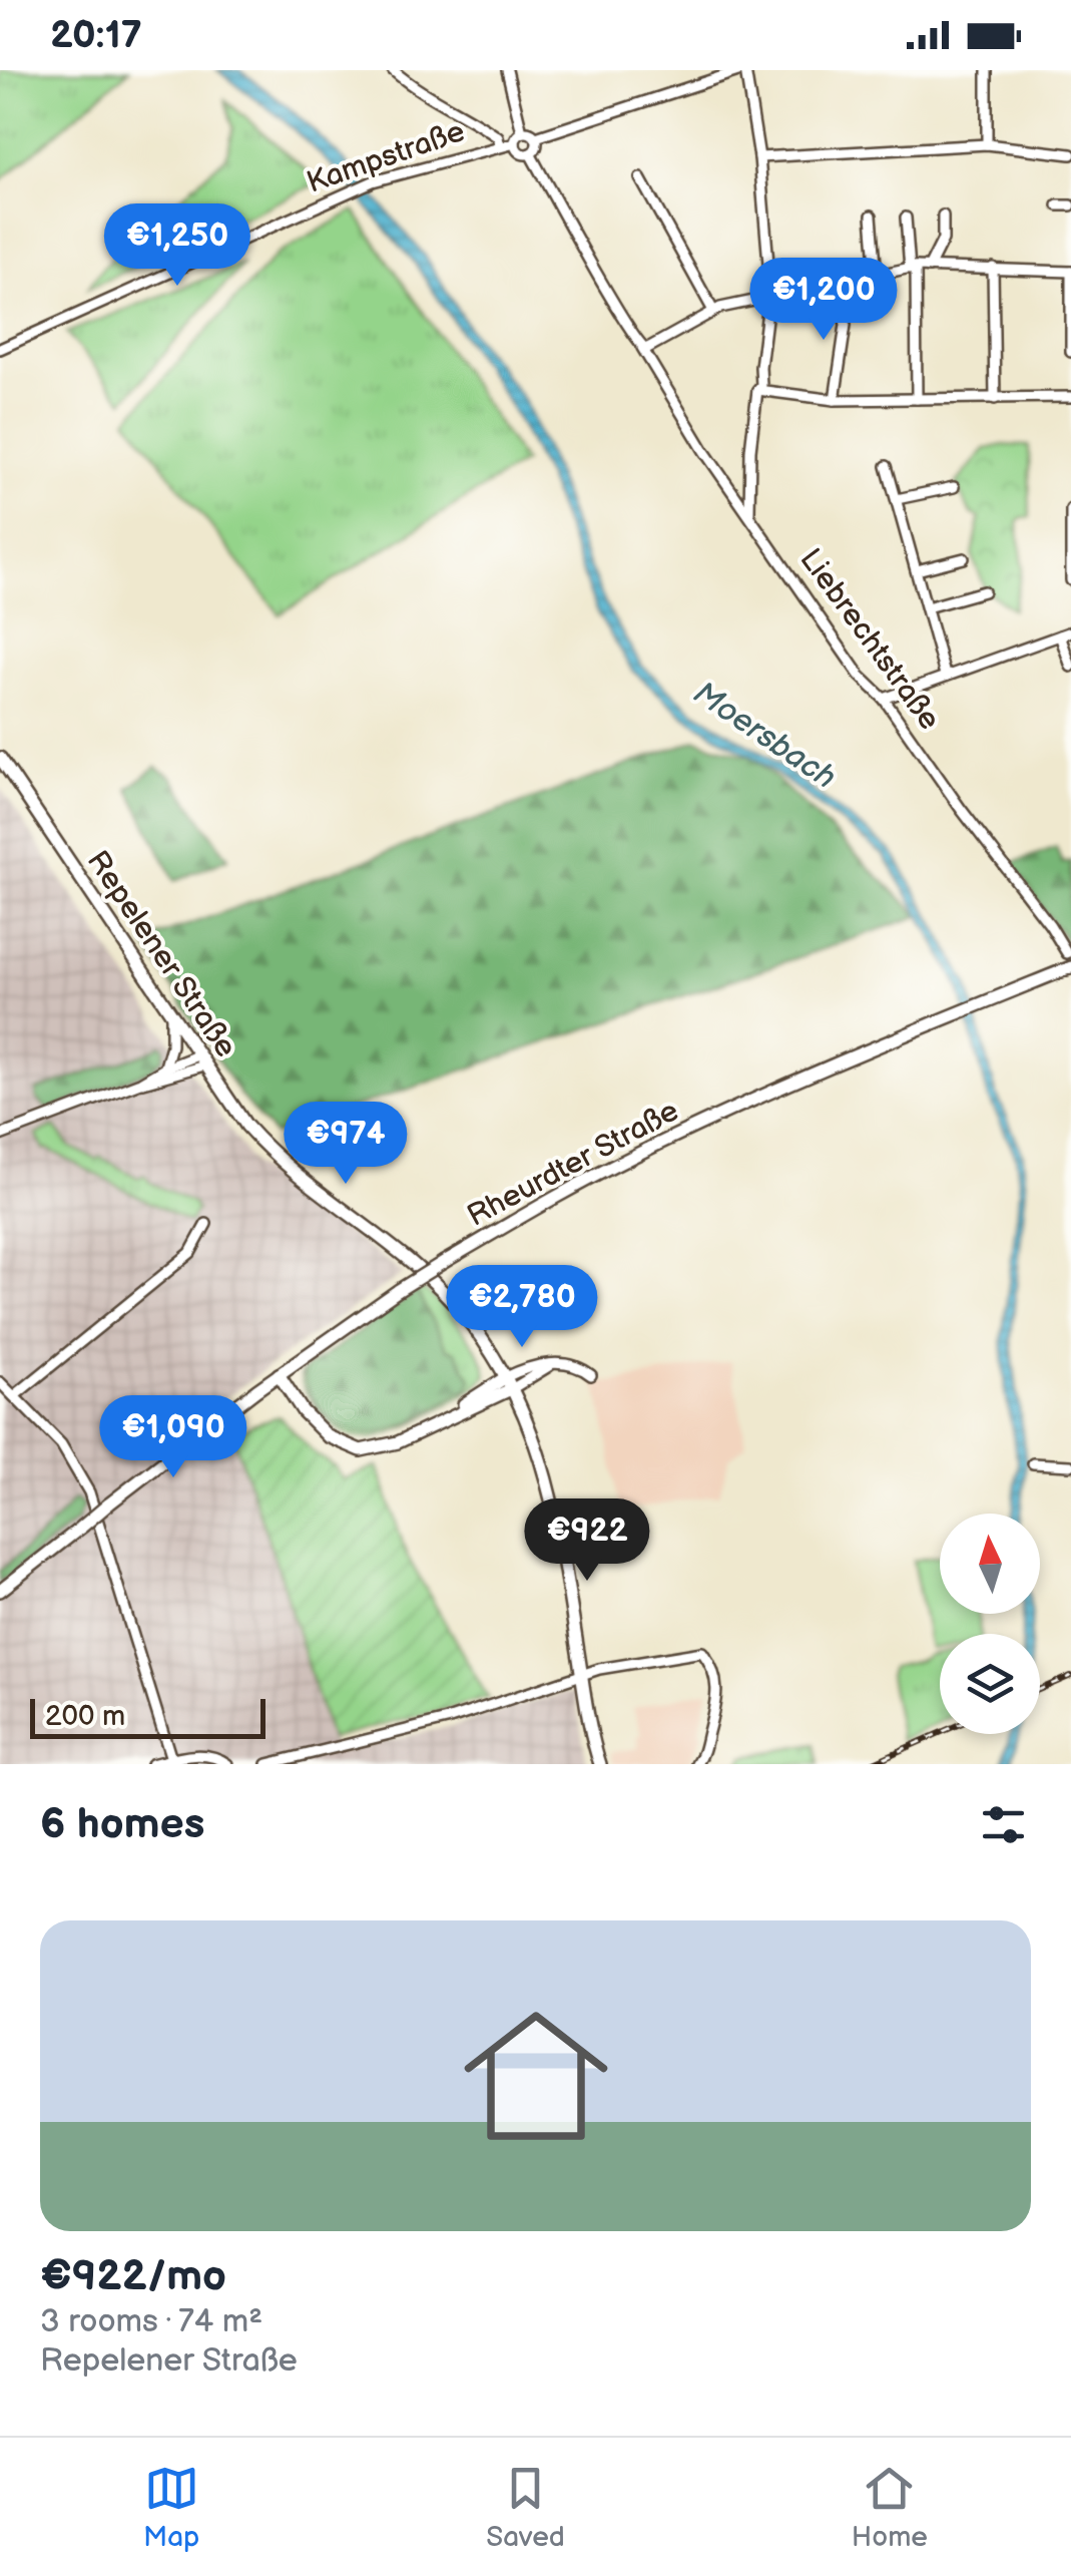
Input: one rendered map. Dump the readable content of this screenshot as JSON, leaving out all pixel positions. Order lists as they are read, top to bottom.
{
  "streets": {
    "main road": ["Repelener Straße", "Rheurdter Straße"],
    "street": ["Kampstraße", "Liebrechtstraße"]
  },
  "crossings": [
    ["Kampstraße", "Liebrechtstraße"]
  ],
  "water": ["Moersbach"],
  "scale_bar": "200 m",
  "north": "top",
  "page": {
    "status": "20:17",
    "price": [
      "€1,250",
      "€1,200",
      "€974",
      "€2,780",
      "€1,090",
      "€922"
    ],
    "scale": "200 m",
    "heading": "6 homes",
    "list": [
      {
        "name": "€922/mo",
        "note": "3 rooms · 74 m² · Repelener Straße"
      }
    ],
    "tabs": ["Map", "Saved", "Home"]
  }
}
